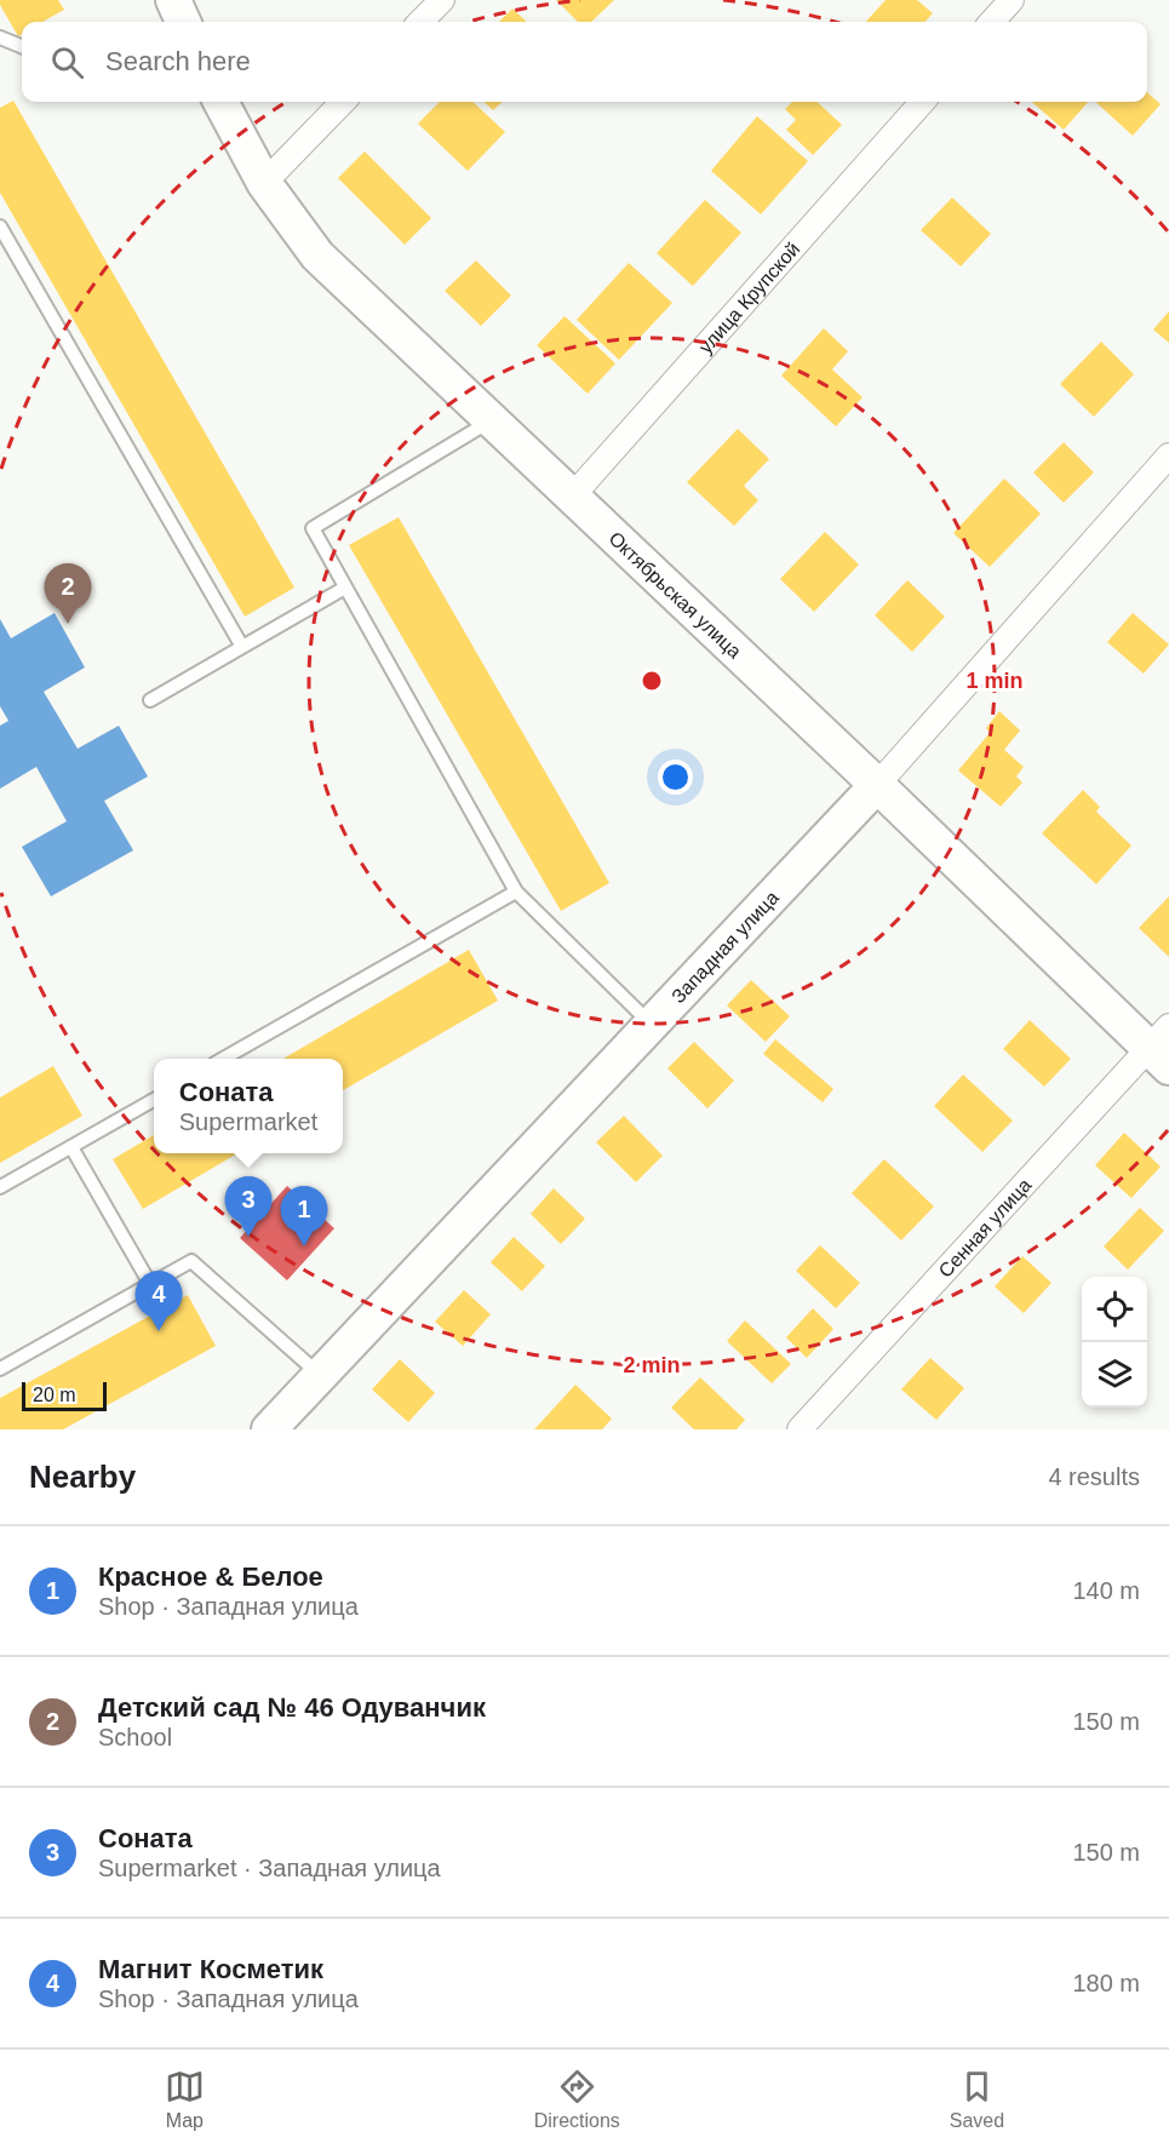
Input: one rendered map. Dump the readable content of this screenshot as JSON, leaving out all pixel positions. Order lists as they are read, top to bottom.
{
  "streets": {
    "main road": ["Октябрьская улица", "Западная улица"],
    "street": ["улица Крупской", "Сенная улица"]
  },
  "crossings": [
    ["улица Крупской", "Октябрьская улица"],
    ["Октябрьская улица", "Западная улица"],
    ["Октябрьская улица", "Сенная улица"]
  ],
  "scale_bar": "20 m",
  "page": {
    "search": "Search here",
    "pins": [
      "2",
      "3",
      "1",
      "4"
    ],
    "popup": ["Соната", "Supermarket"],
    "scale": "20 m",
    "heading": ["Nearby", "4 results"],
    "list": [
      {
        "mark": "1",
        "name": "Красное & Белое",
        "note": "Shop · Западная улица",
        "value": "140 m"
      },
      {
        "mark": "2",
        "name": "Детский сад № 46 Одуванчик",
        "note": "School",
        "value": "150 m"
      },
      {
        "mark": "3",
        "name": "Соната",
        "note": "Supermarket · Западная улица",
        "value": "150 m"
      },
      {
        "mark": "4",
        "name": "Магнит Косметик",
        "note": "Shop · Западная улица",
        "value": "180 m"
      }
    ],
    "nav": ["Map", "Directions", "Saved"]
  },
  "rings": ["1 min", "2 min"]
}
